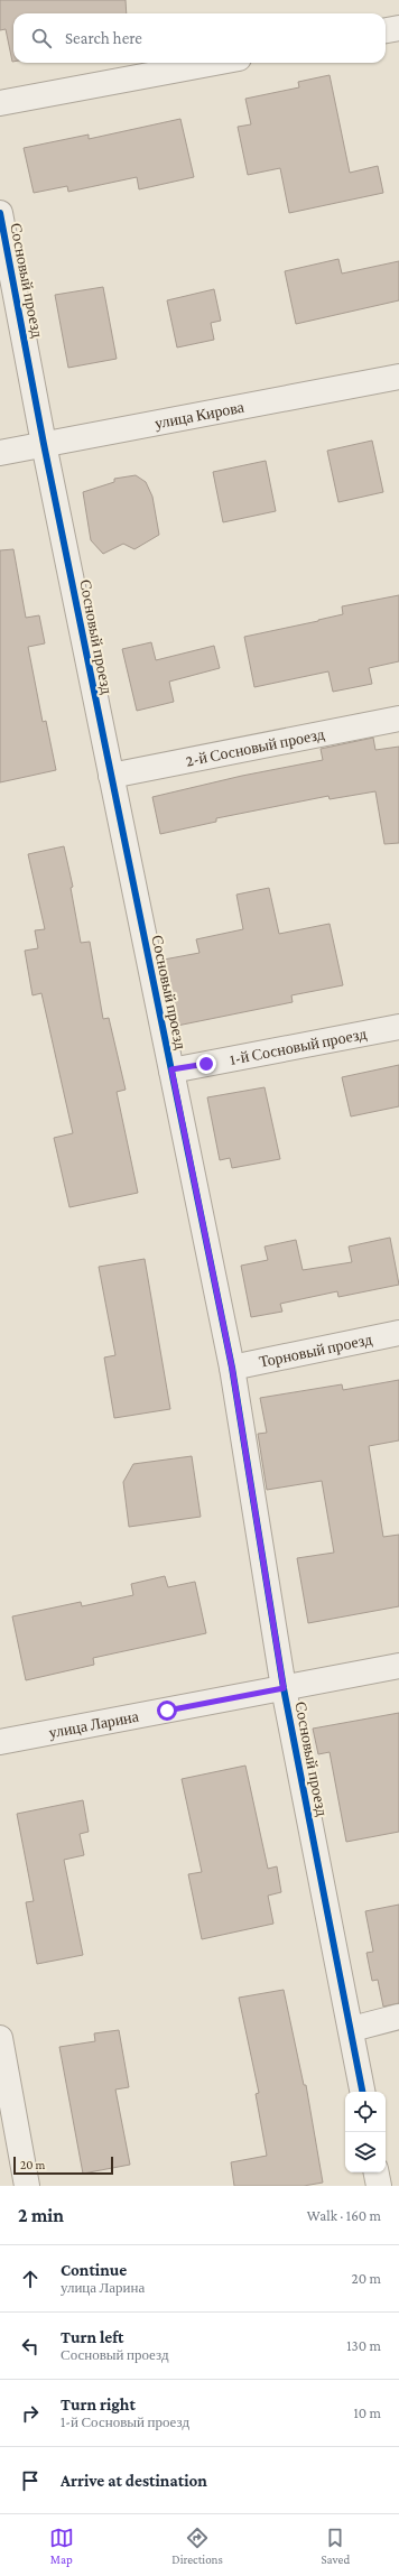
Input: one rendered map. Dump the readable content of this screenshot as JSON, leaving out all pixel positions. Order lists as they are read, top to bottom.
{
  "streets": {
    "street": [
      "Сосновый проезд",
      "улица Кирова",
      "2-й Сосновый проезд",
      "1-й Сосновый проезд",
      "Торновый проезд",
      "улица Ларина"
    ]
  },
  "crossings": [
    ["Сосновый проезд", "улица Кирова"],
    ["Сосновый проезд", "2-й Сосновый проезд"],
    ["Сосновый проезд", "1-й Сосновый проезд"],
    ["Сосновый проезд", "Торновый проезд"],
    ["Сосновый проезд", "улица Ларина"]
  ],
  "scale_bar": "20 m",
  "page": {
    "search": "Search here",
    "scale": "20 m",
    "heading": ["2 min", "Walk · 160 m"],
    "list": [
      ["Continue", "улица Ларина", "20 m"],
      ["Turn left", "Сосновый проезд", "130 m"],
      ["Turn right", "1-й Сосновый проезд", "10 m"],
      "Arrive at destination"
    ],
    "nav": ["Map", "Directions", "Saved"]
  }
}
